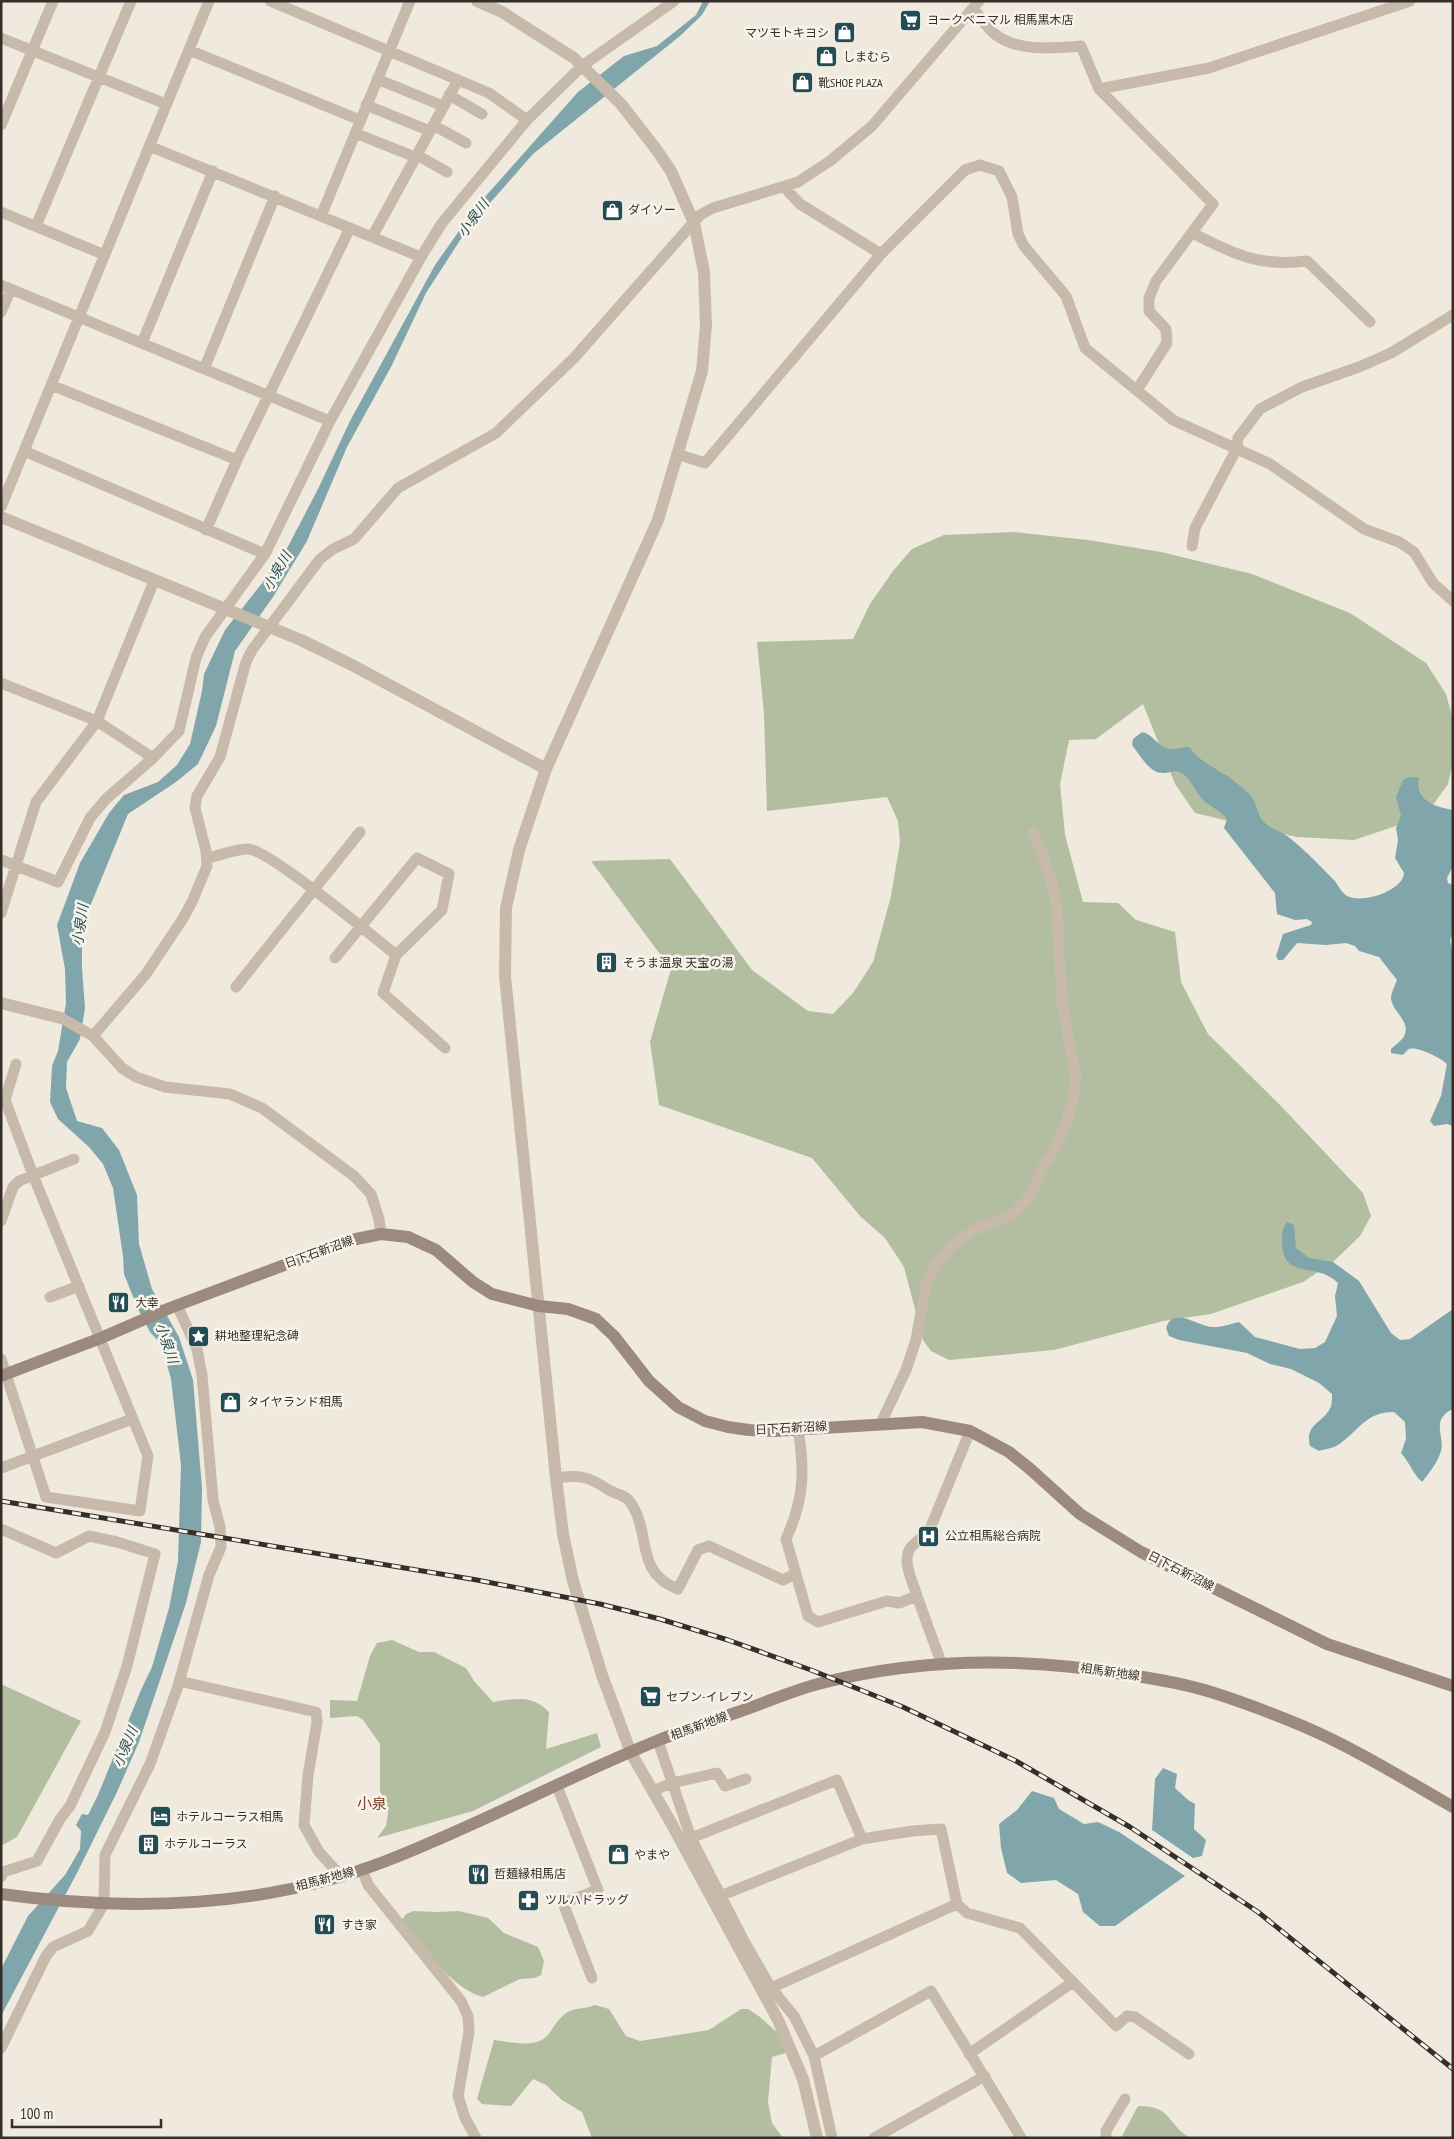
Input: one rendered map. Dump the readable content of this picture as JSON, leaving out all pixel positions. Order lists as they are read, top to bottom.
{
  "streets": {
    "main road": ["日下石新沼線", "相馬新地線"]
  },
  "districts": ["小泉"],
  "water": ["小泉川"],
  "places": {
    "supermarket": ["ヨークベニマル 相馬黒木店", "セブン-イレブン"],
    "shop": [
      "マツモトキヨシ",
      "しまむら",
      "靴SHOE PLAZA",
      "ダイソー",
      "タイヤランド相馬",
      "やまや"
    ],
    "building": ["そうま温泉 天宝の湯", "ホテルコーラス"],
    "restaurant": ["大幸", "哲麺縁相馬店", "すき家"],
    "place": ["耕地整理紀念碑"],
    "hospital": ["公立相馬総合病院"],
    "hotel": ["ホテルコーラス相馬"],
    "pharmacy": ["ツルハドラッグ"]
  },
  "scale_bar": "100 m"
}
